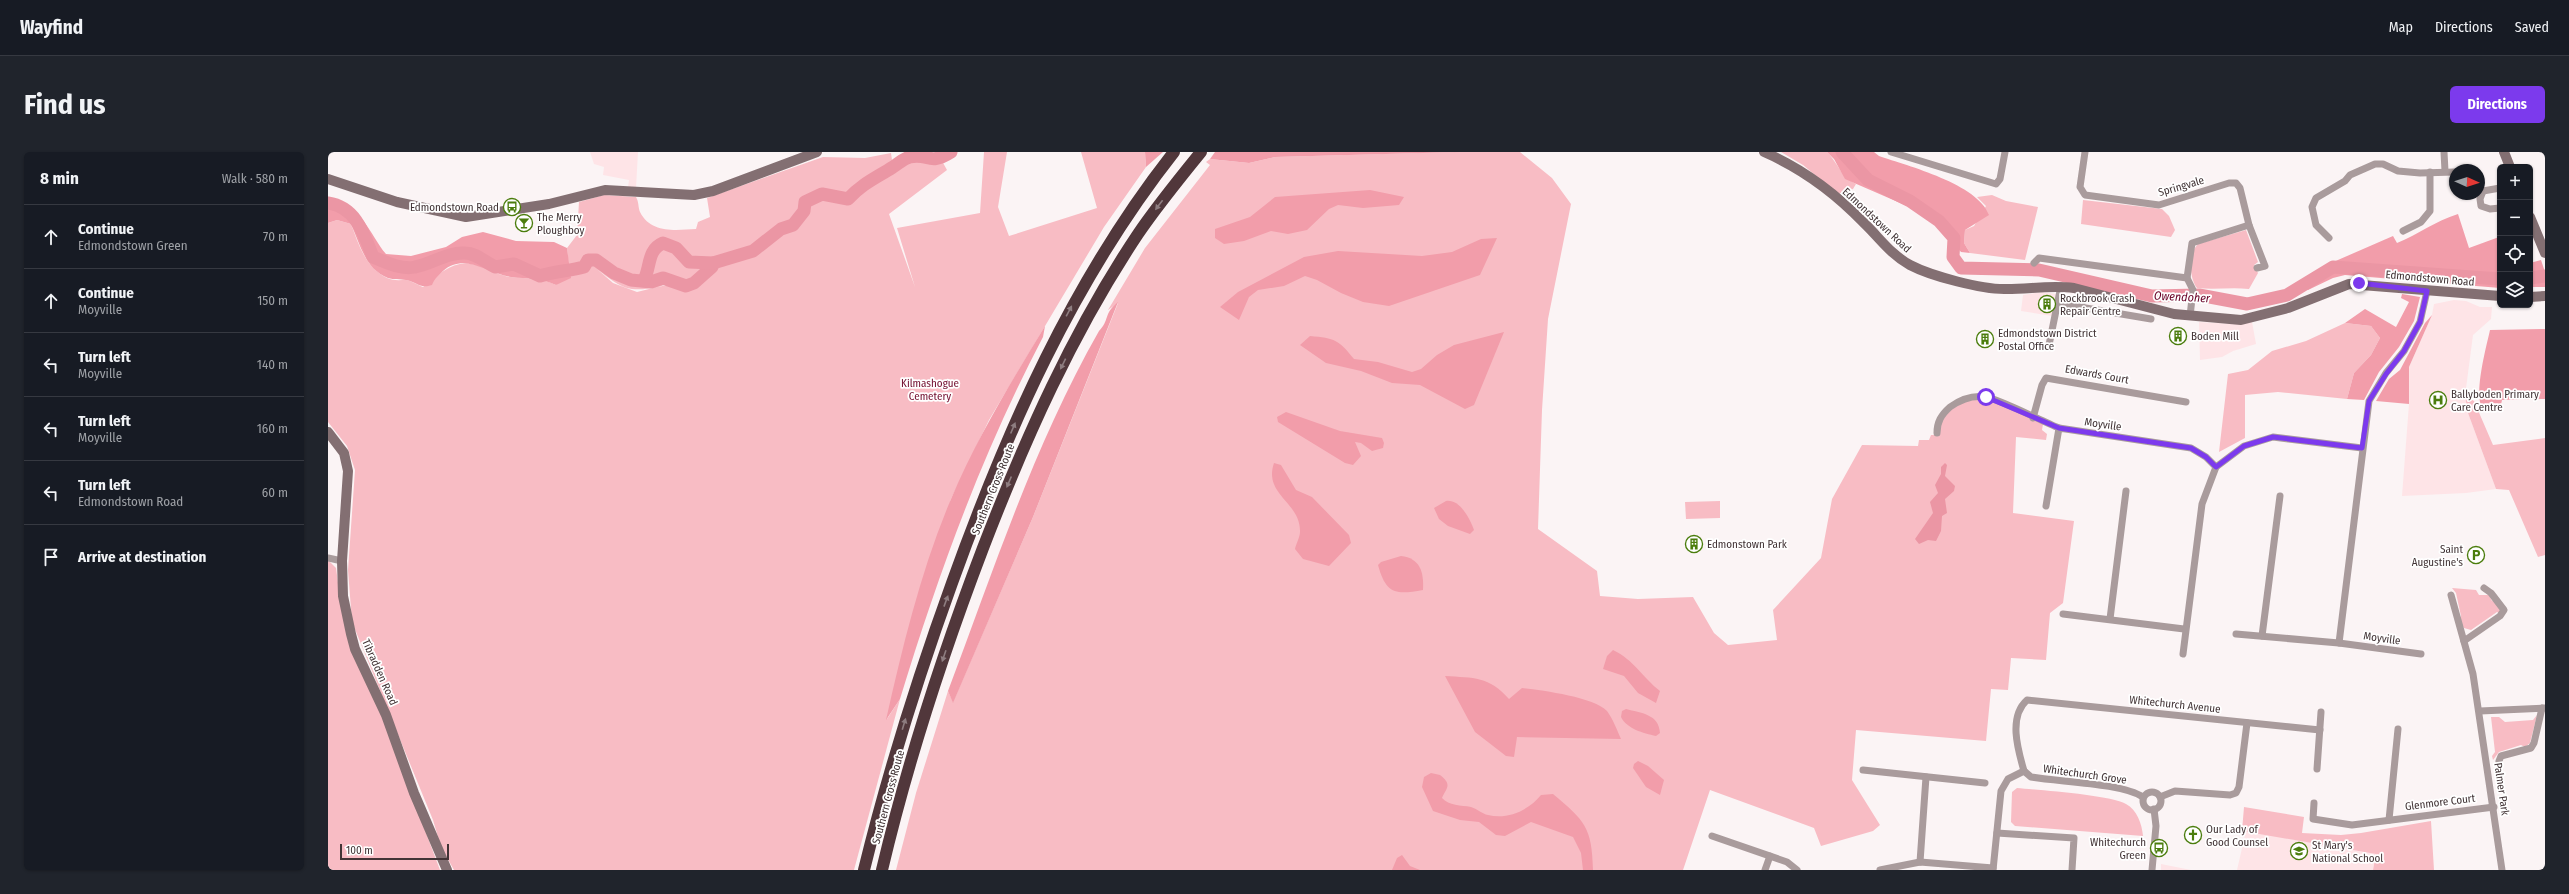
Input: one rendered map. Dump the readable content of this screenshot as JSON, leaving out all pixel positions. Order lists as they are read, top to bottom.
{
  "streets": {
    "highway": ["Southern Cross Route"],
    "main road": ["Edmondstown Road", "Tibradden Road"],
    "street": [
      "Springvale",
      "Edwards Court",
      "Moyville",
      "Whitechurch Avenue",
      "Whitechurch Grove",
      "Palmer Park",
      "Glenmore Court"
    ]
  },
  "crossings": [
    ["Edwards Court", "Moyville"],
    ["Whitechurch Avenue", "Whitechurch Grove"],
    ["Palmer Park", "Glenmore Court"]
  ],
  "water": ["Owendoher"],
  "parks": ["Kilmashogue Cemetery"],
  "places": {
    "bus stop": ["Edmondstown Road", "Whitechurch Green"],
    "bar": ["The Merry Ploughboy"],
    "building": [
      "Rockbrook Crash Repair Centre",
      "Boden Mill",
      "Edmondstown District Postal Office",
      "Edmonstown Park"
    ],
    "hospital": ["Ballyboden Primary Care Centre"],
    "parking": ["Saint Augustine's"],
    "church": ["Our Lady of Good Counsel"],
    "school or university": ["St Mary's National School"]
  },
  "scale_bar": "100 m",
  "north": "right",
  "page": {
    "header": "Wayfind",
    "nav": ["Map", "Directions", "Saved"],
    "buttons": "Directions",
    "title": "Find us",
    "heading": ["8 min", "Walk · 580 m"],
    "map_buttons": ["+", "−"],
    "list": [
      ["Continue", "Edmondstown Green", "70 m"],
      ["Continue", "Moyville", "150 m"],
      ["Turn left", "Moyville", "140 m"],
      ["Turn left", "Moyville", "160 m"],
      ["Turn left", "Edmondstown Road", "60 m"],
      "Arrive at destination"
    ],
    "scale": "100 m"
  }
}
